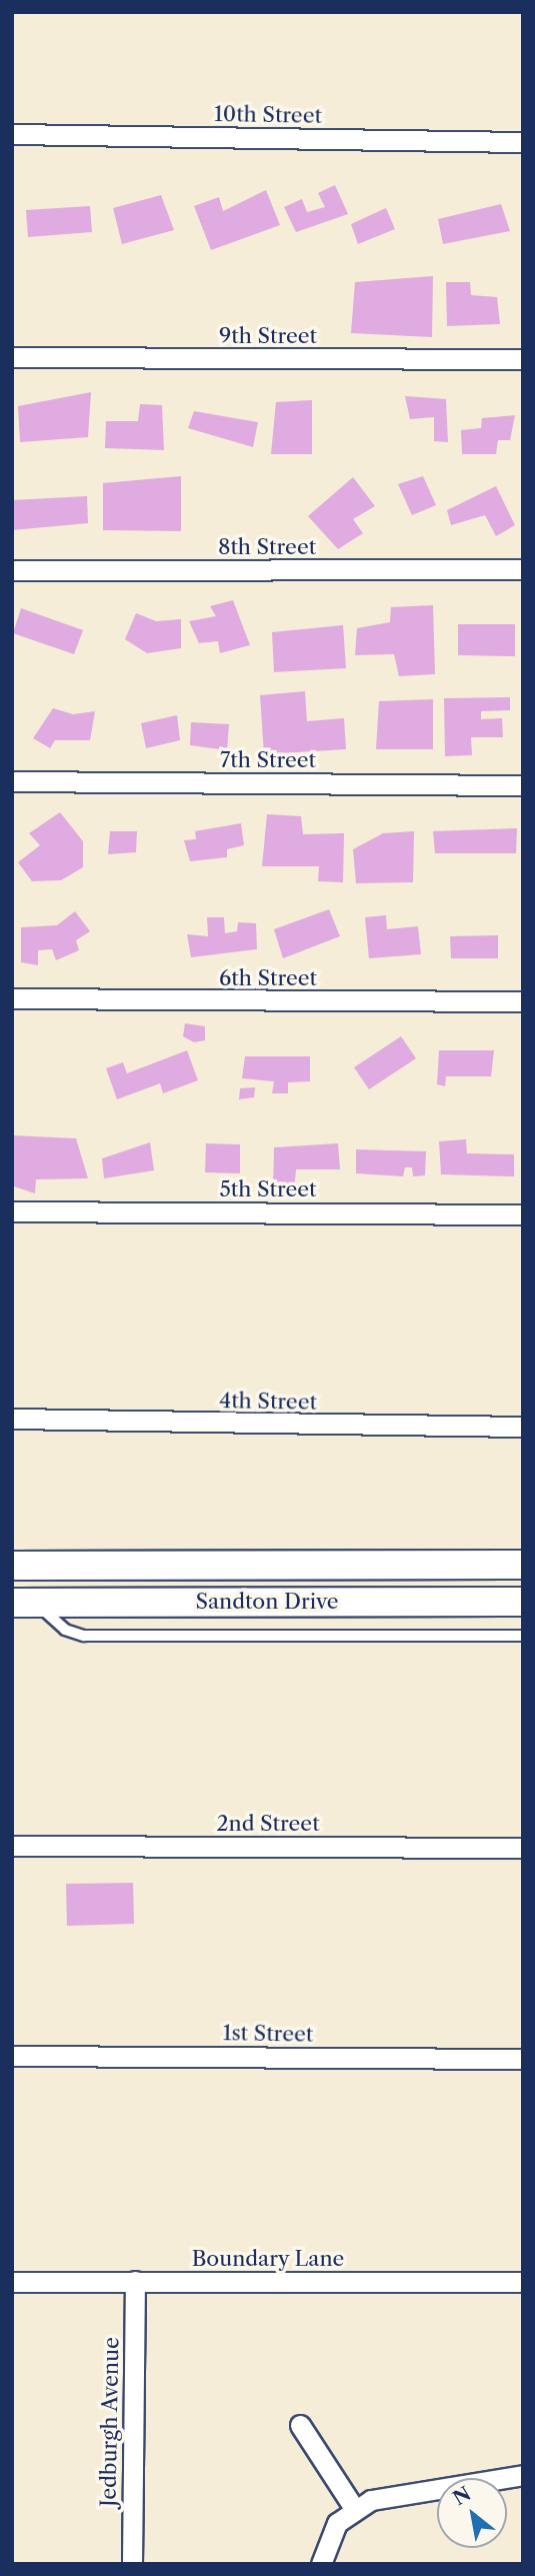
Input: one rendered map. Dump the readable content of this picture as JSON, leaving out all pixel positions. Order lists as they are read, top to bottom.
{
  "streets": {
    "main road": ["Sandton Drive"],
    "street": [
      "10th Street",
      "9th Street",
      "8th Street",
      "7th Street",
      "6th Street",
      "5th Street",
      "4th Street",
      "2nd Street",
      "1st Street",
      "Boundary Lane",
      "Jedburgh Avenue"
    ]
  },
  "crossings": [
    ["Boundary Lane", "Jedburgh Avenue"]
  ],
  "north": "top left"
}
